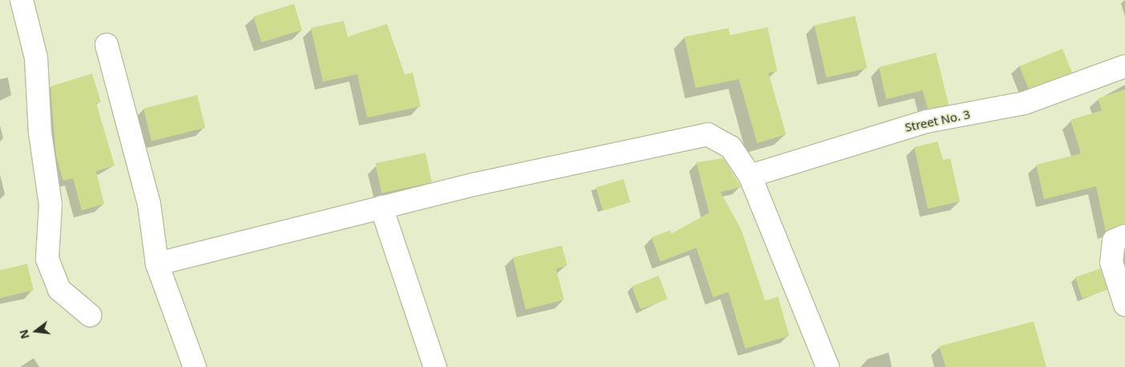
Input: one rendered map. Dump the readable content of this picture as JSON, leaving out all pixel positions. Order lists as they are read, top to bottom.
{
  "streets": {
    "street": ["Street No. 3"]
  },
  "north": "left"
}
